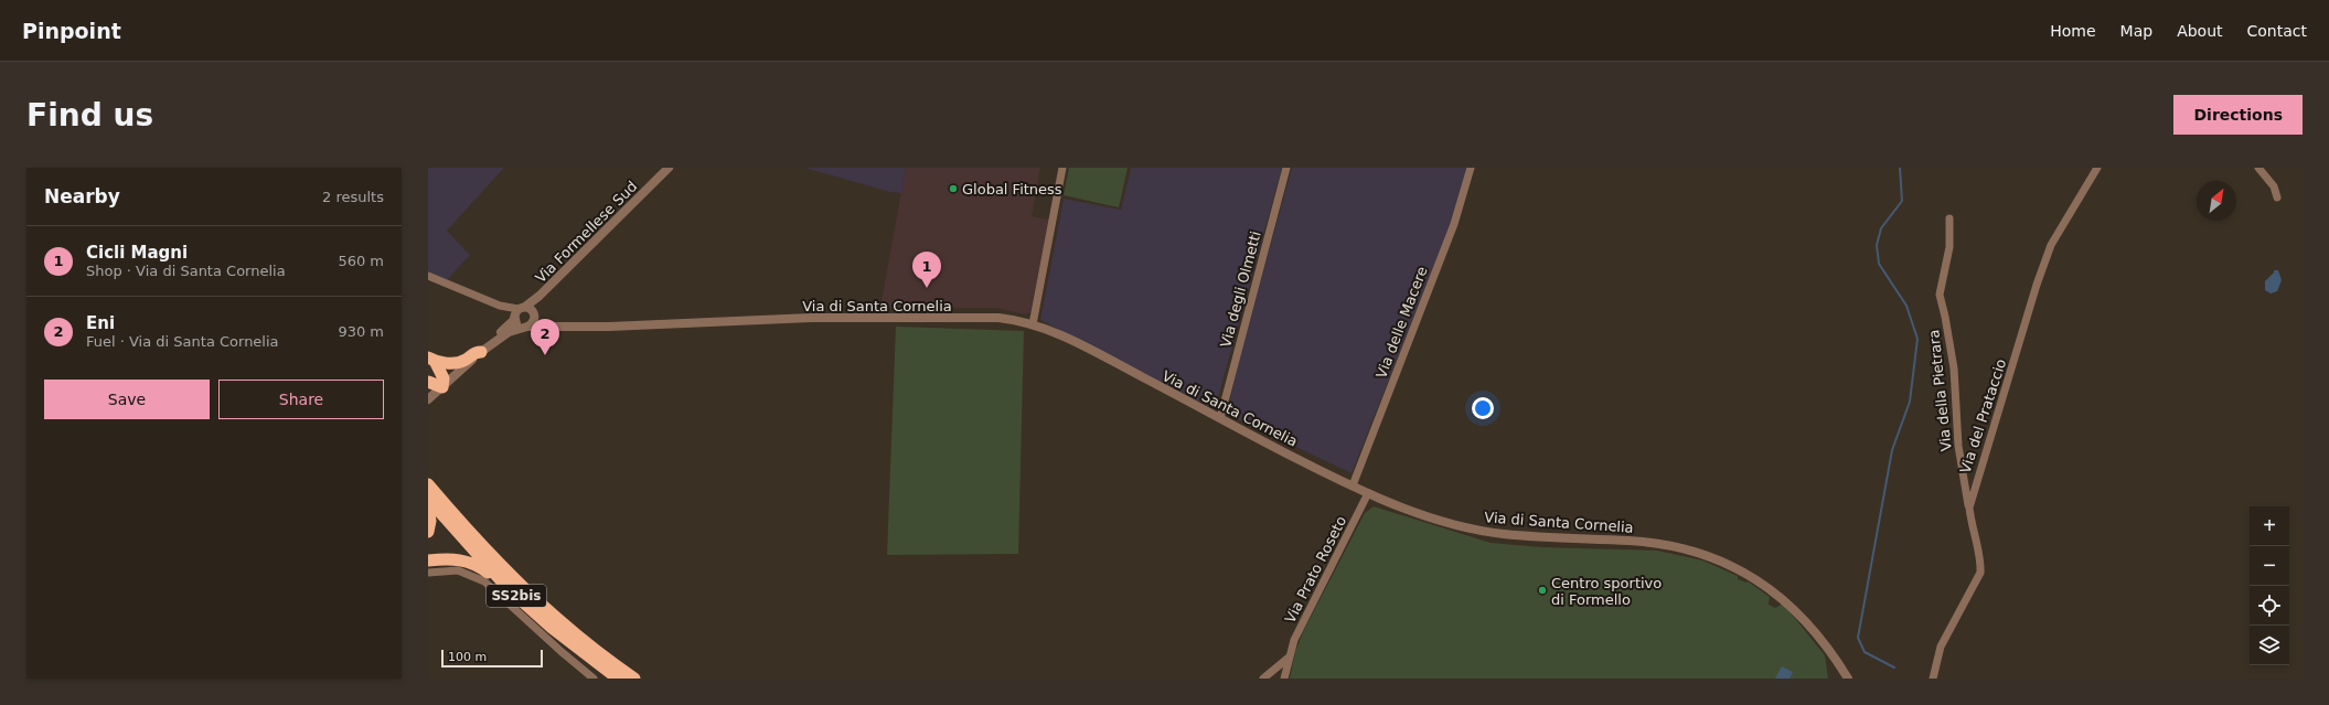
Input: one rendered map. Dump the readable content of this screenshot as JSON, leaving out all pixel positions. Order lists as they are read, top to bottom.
{
  "streets": {
    "highway": ["SS2bis"],
    "street": [
      "Via Formellese Sud",
      "Via degli Olmetti",
      "Via di Santa Cornelia",
      "Via delle Macere",
      "Via della Pietrara",
      "Via del Prataccio",
      "Via Prato Roseto"
    ]
  },
  "crossings": [
    ["Via Formellese Sud", "Via di Santa Cornelia"],
    ["Via degli Olmetti", "Via di Santa Cornelia"],
    ["Via di Santa Cornelia", "Via delle Macere"],
    ["Via di Santa Cornelia", "Via Prato Roseto"],
    ["Via della Pietrara", "Via del Prataccio"]
  ],
  "places": ["Global Fitness", "Centro sportivo di Formello"],
  "scale_bar": "100 m",
  "north": "top right",
  "page": {
    "header": "Pinpoint",
    "nav": [
      "Home",
      "Map",
      "About",
      "Contact"
    ],
    "buttons": [
      "Directions",
      ["Save", "Share"]
    ],
    "title": "Find us",
    "heading": ["Nearby", "2 results"],
    "list": [
      {
        "mark": "1",
        "name": "Cicli Magni",
        "note": "Shop · Via di Santa Cornelia",
        "value": "560 m"
      },
      {
        "mark": "2",
        "name": "Eni",
        "note": "Fuel · Via di Santa Cornelia",
        "value": "930 m"
      }
    ],
    "pins": ["1", "2"],
    "map_buttons": ["+", "−"],
    "scale": "100 m"
  }
}
